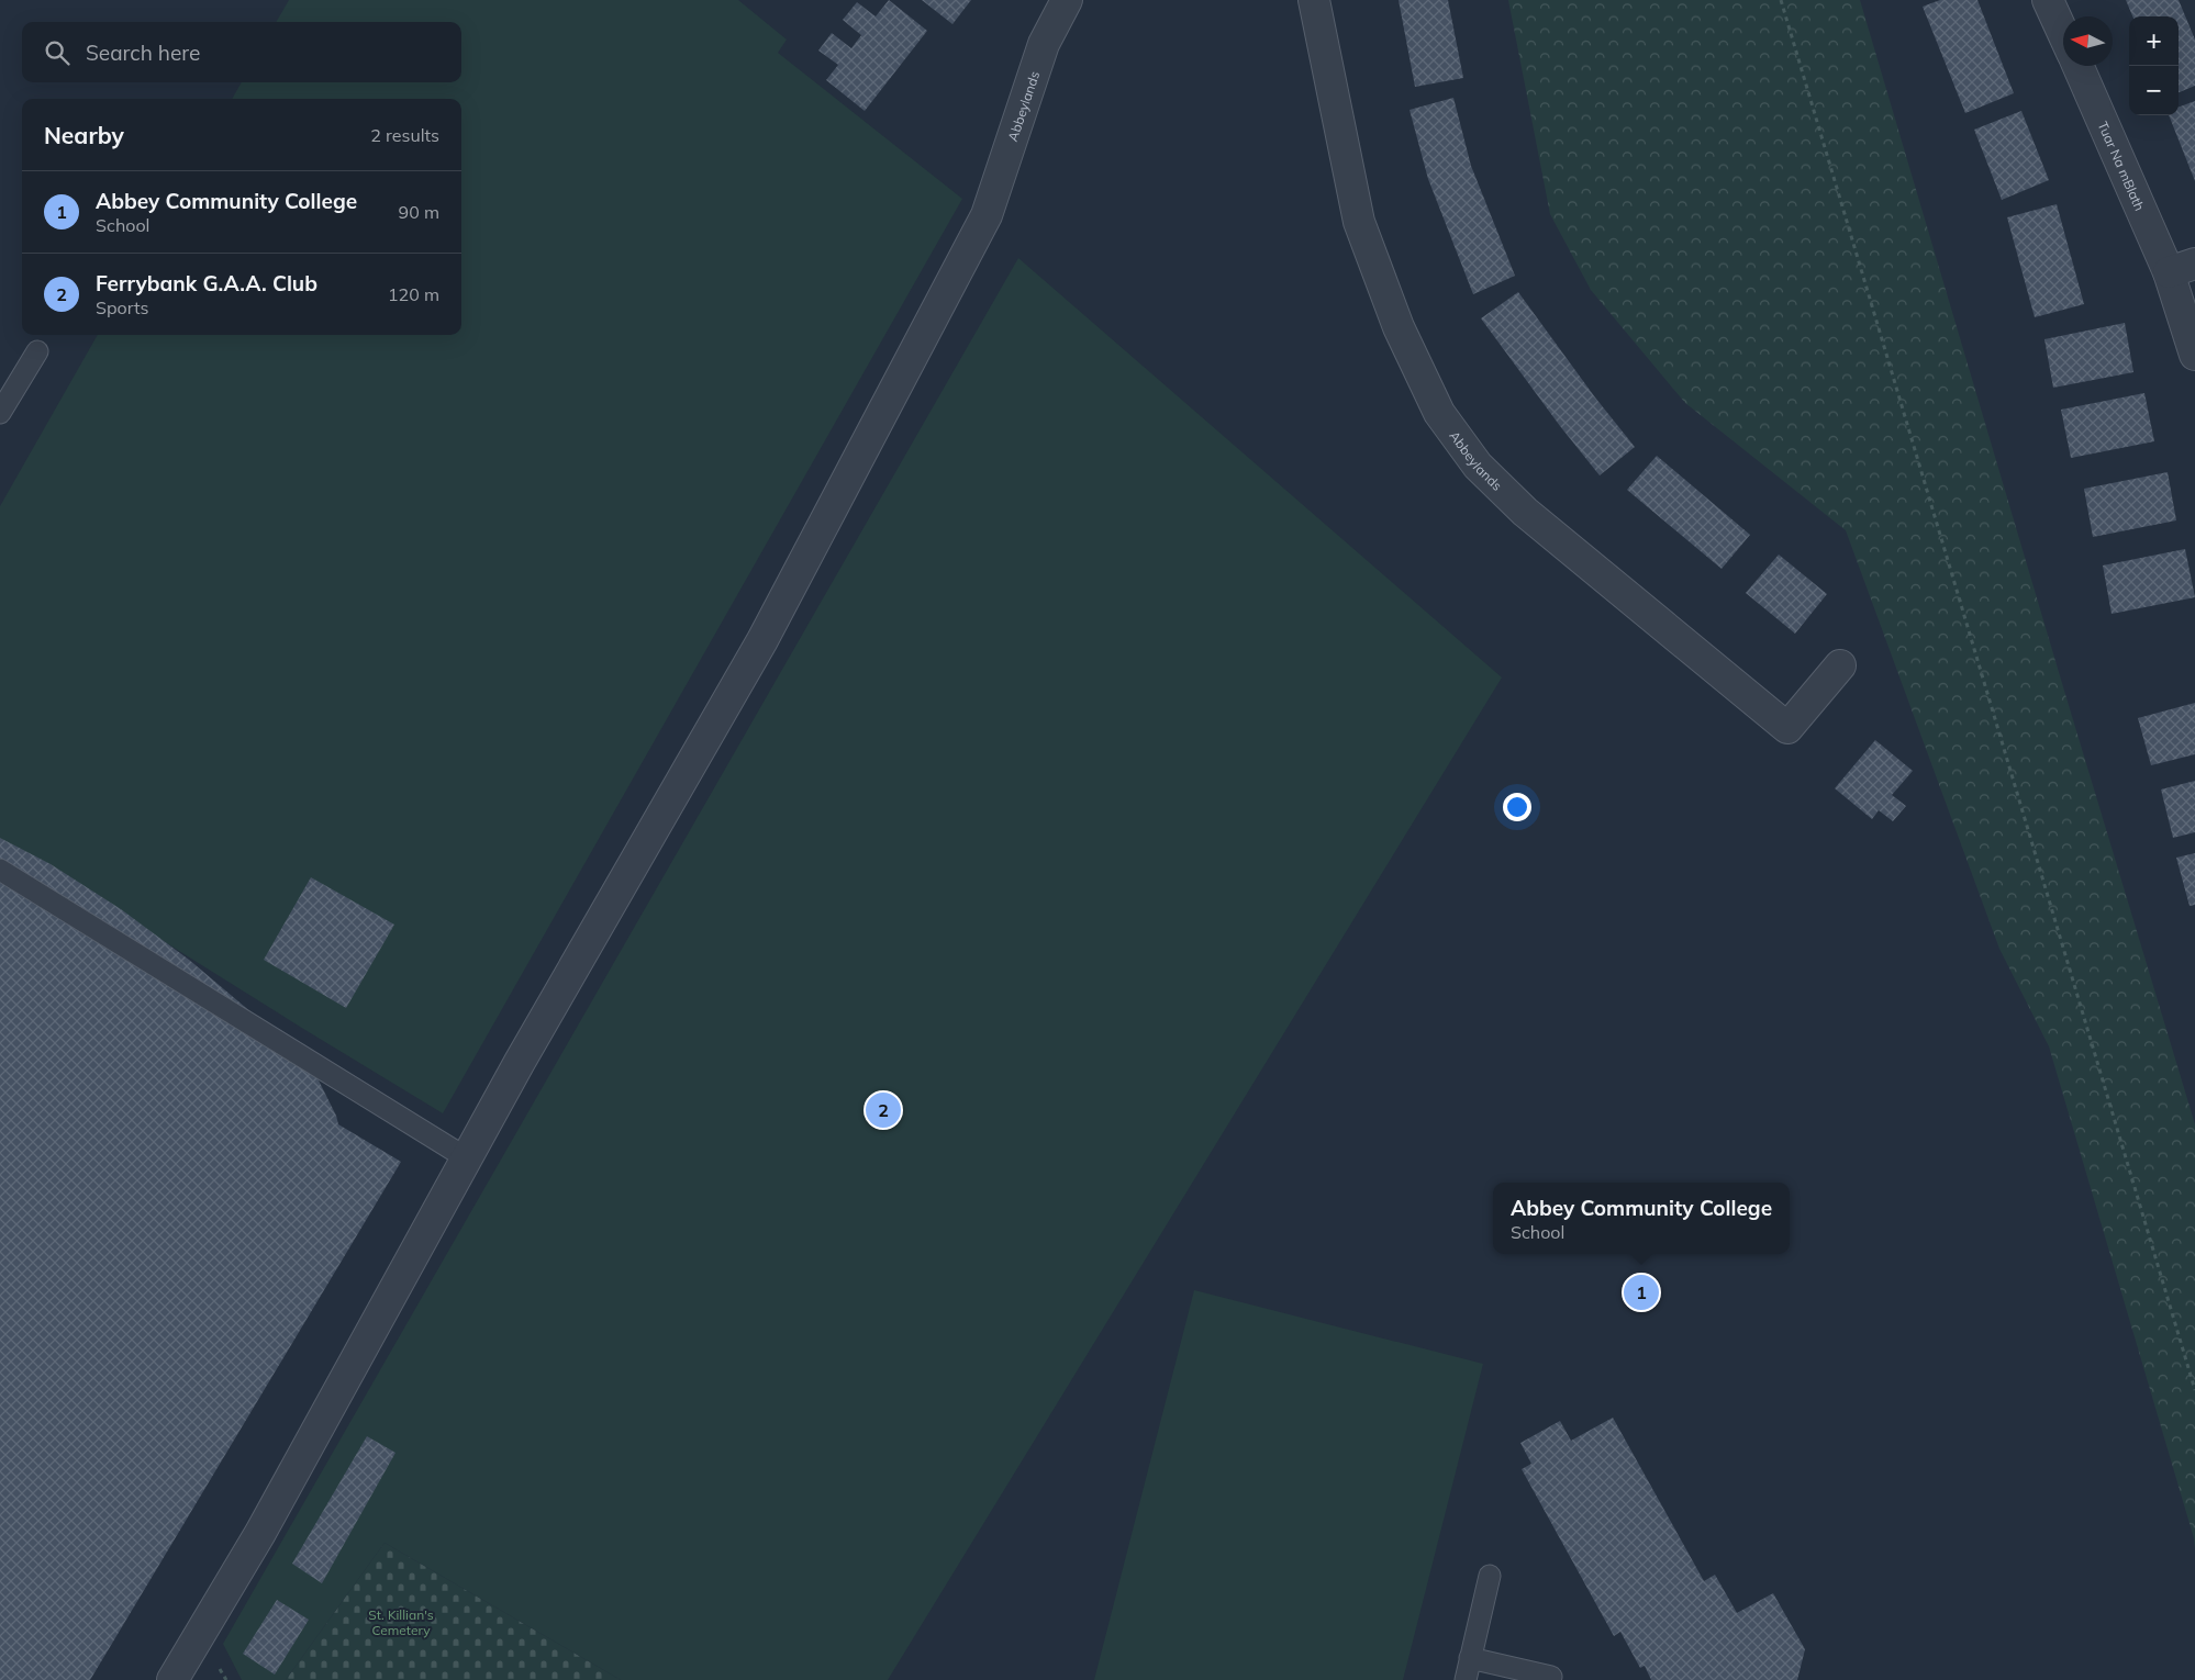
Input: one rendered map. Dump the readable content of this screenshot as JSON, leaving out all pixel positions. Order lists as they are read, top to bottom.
{
  "streets": {
    "street": ["Abbeylands", "Tuar Na mBlath"]
  },
  "parks": ["St. Killian's Cemetery"],
  "north": "left",
  "page": {
    "map_buttons": ["+", "−"],
    "search": "Search here",
    "heading": ["Nearby", "2 results"],
    "list": [
      {
        "mark": "1",
        "name": "Abbey Community College",
        "note": "School",
        "value": "90 m"
      },
      {
        "mark": "2",
        "name": "Ferrybank G.A.A. Club",
        "note": "Sports",
        "value": "120 m"
      }
    ],
    "pins": ["2", "1"],
    "popup": ["Abbey Community College", "School"]
  }
}
